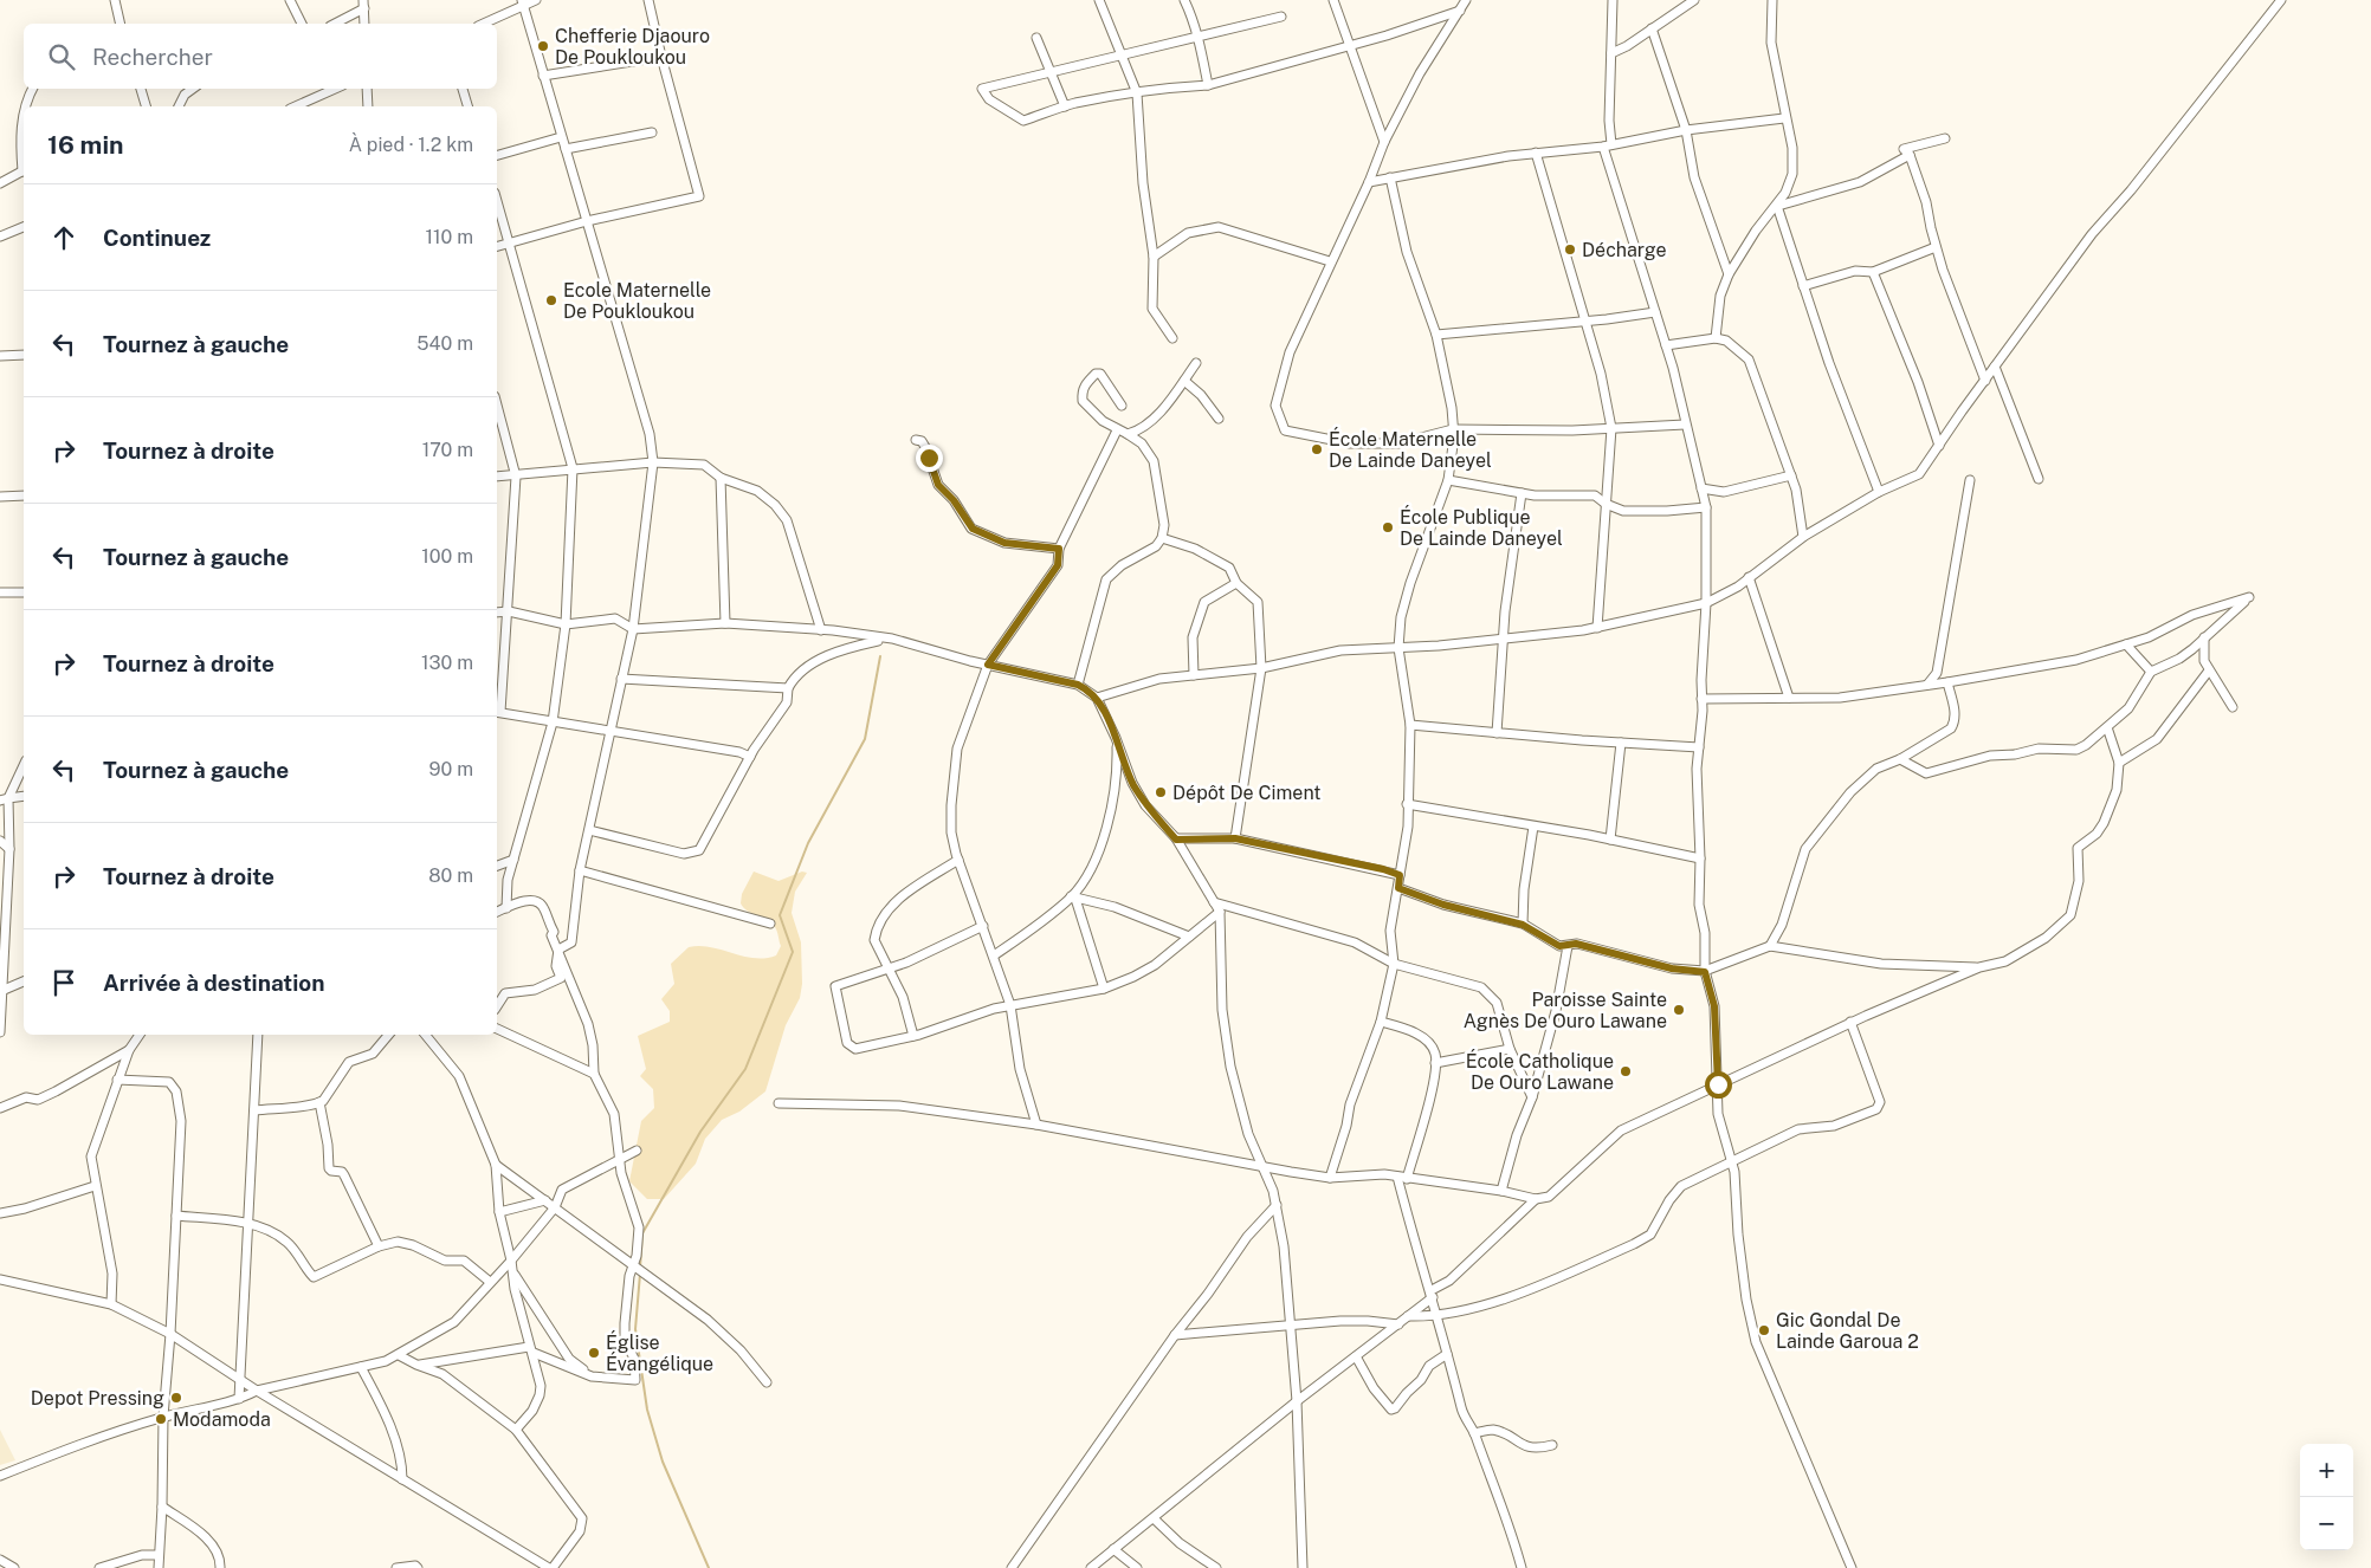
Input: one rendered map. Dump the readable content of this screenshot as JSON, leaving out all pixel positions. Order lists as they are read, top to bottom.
{
  "places": [
    "Chefferie Djaouro De Poukloukou",
    "Décharge",
    "Ecole Maternelle De Poukloukou",
    "École Maternelle De Lainde Daneyel",
    "École Publique De Lainde Daneyel",
    "Dépôt De Ciment",
    "Paroisse Sainte Agnès De Ouro Lawane",
    "École Catholique De Ouro Lawane",
    "Gic Gondal De Lainde Garoua 2",
    "Église Évangélique",
    "Depot Pressing",
    "Modamoda"
  ],
  "page": {
    "search": "Rechercher",
    "heading": ["16 min", "À pied · 1.2 km"],
    "list": [
      ["Continuez", "110 m"],
      ["Tournez à gauche", "540 m"],
      ["Tournez à droite", "170 m"],
      ["Tournez à gauche", "100 m"],
      ["Tournez à droite", "130 m"],
      ["Tournez à gauche", "90 m"],
      ["Tournez à droite", "80 m"],
      "Arrivée à destination"
    ],
    "map_buttons": ["+", "−"]
  }
}
